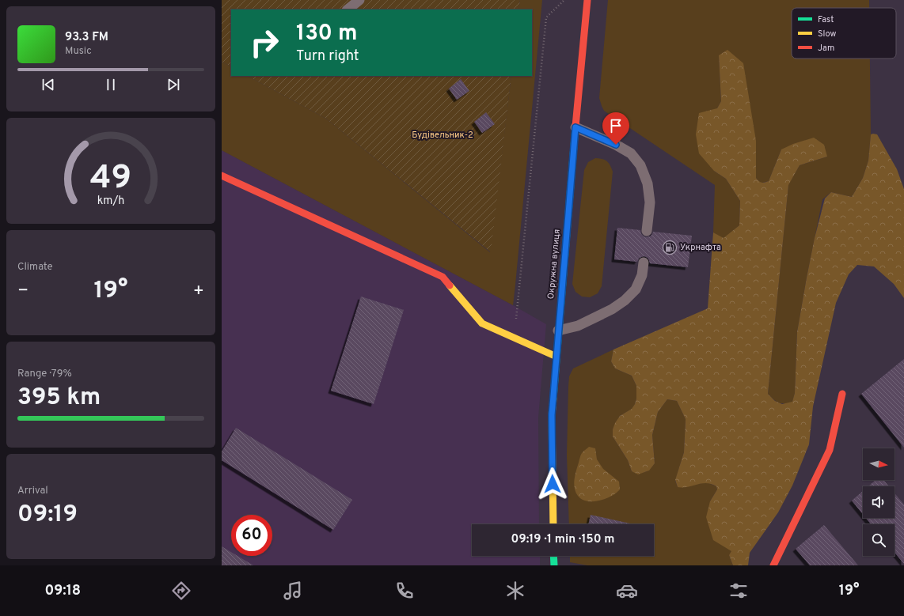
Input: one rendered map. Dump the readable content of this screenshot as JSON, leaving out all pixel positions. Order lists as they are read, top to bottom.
{
  "streets": {
    "street": ["Окружна вулиця"]
  },
  "parks": ["Будівельник-2"],
  "places": {
    "fuel station": ["Укрнафта"]
  },
  "legend": ["Fast", "Slow", "Jam"],
  "north": "right",
  "page": {
    "turn": ["130 m", "Turn right"],
    "song": ["93.3 FM", "Music"],
    "tile": [
      "Climate",
      ["Range · 79%", "395 km"],
      ["Arrival", "09:19"]
    ],
    "heat": ["−", "19°", "+"],
    "limit": "60",
    "trip": "09:19 · 1 min · 150 m",
    "tabs": ["09:18", "19°"],
    "gauge": ["49", "km/h"]
  }
}
